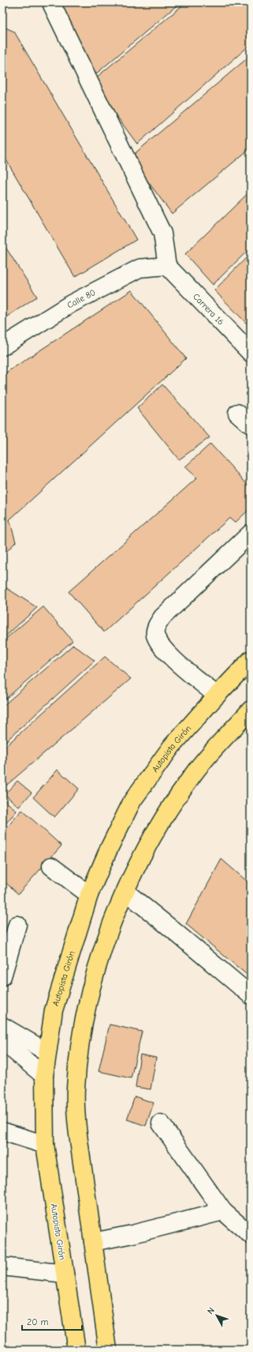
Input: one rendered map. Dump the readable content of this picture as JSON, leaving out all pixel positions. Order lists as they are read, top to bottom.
{
  "streets": {
    "highway": ["Autopista Girón"],
    "street": ["Calle 80", "Carrera 16"]
  },
  "crossings": [
    ["Calle 80", "Carrera 16"]
  ],
  "scale_bar": "20 m",
  "north": "top left"
}
